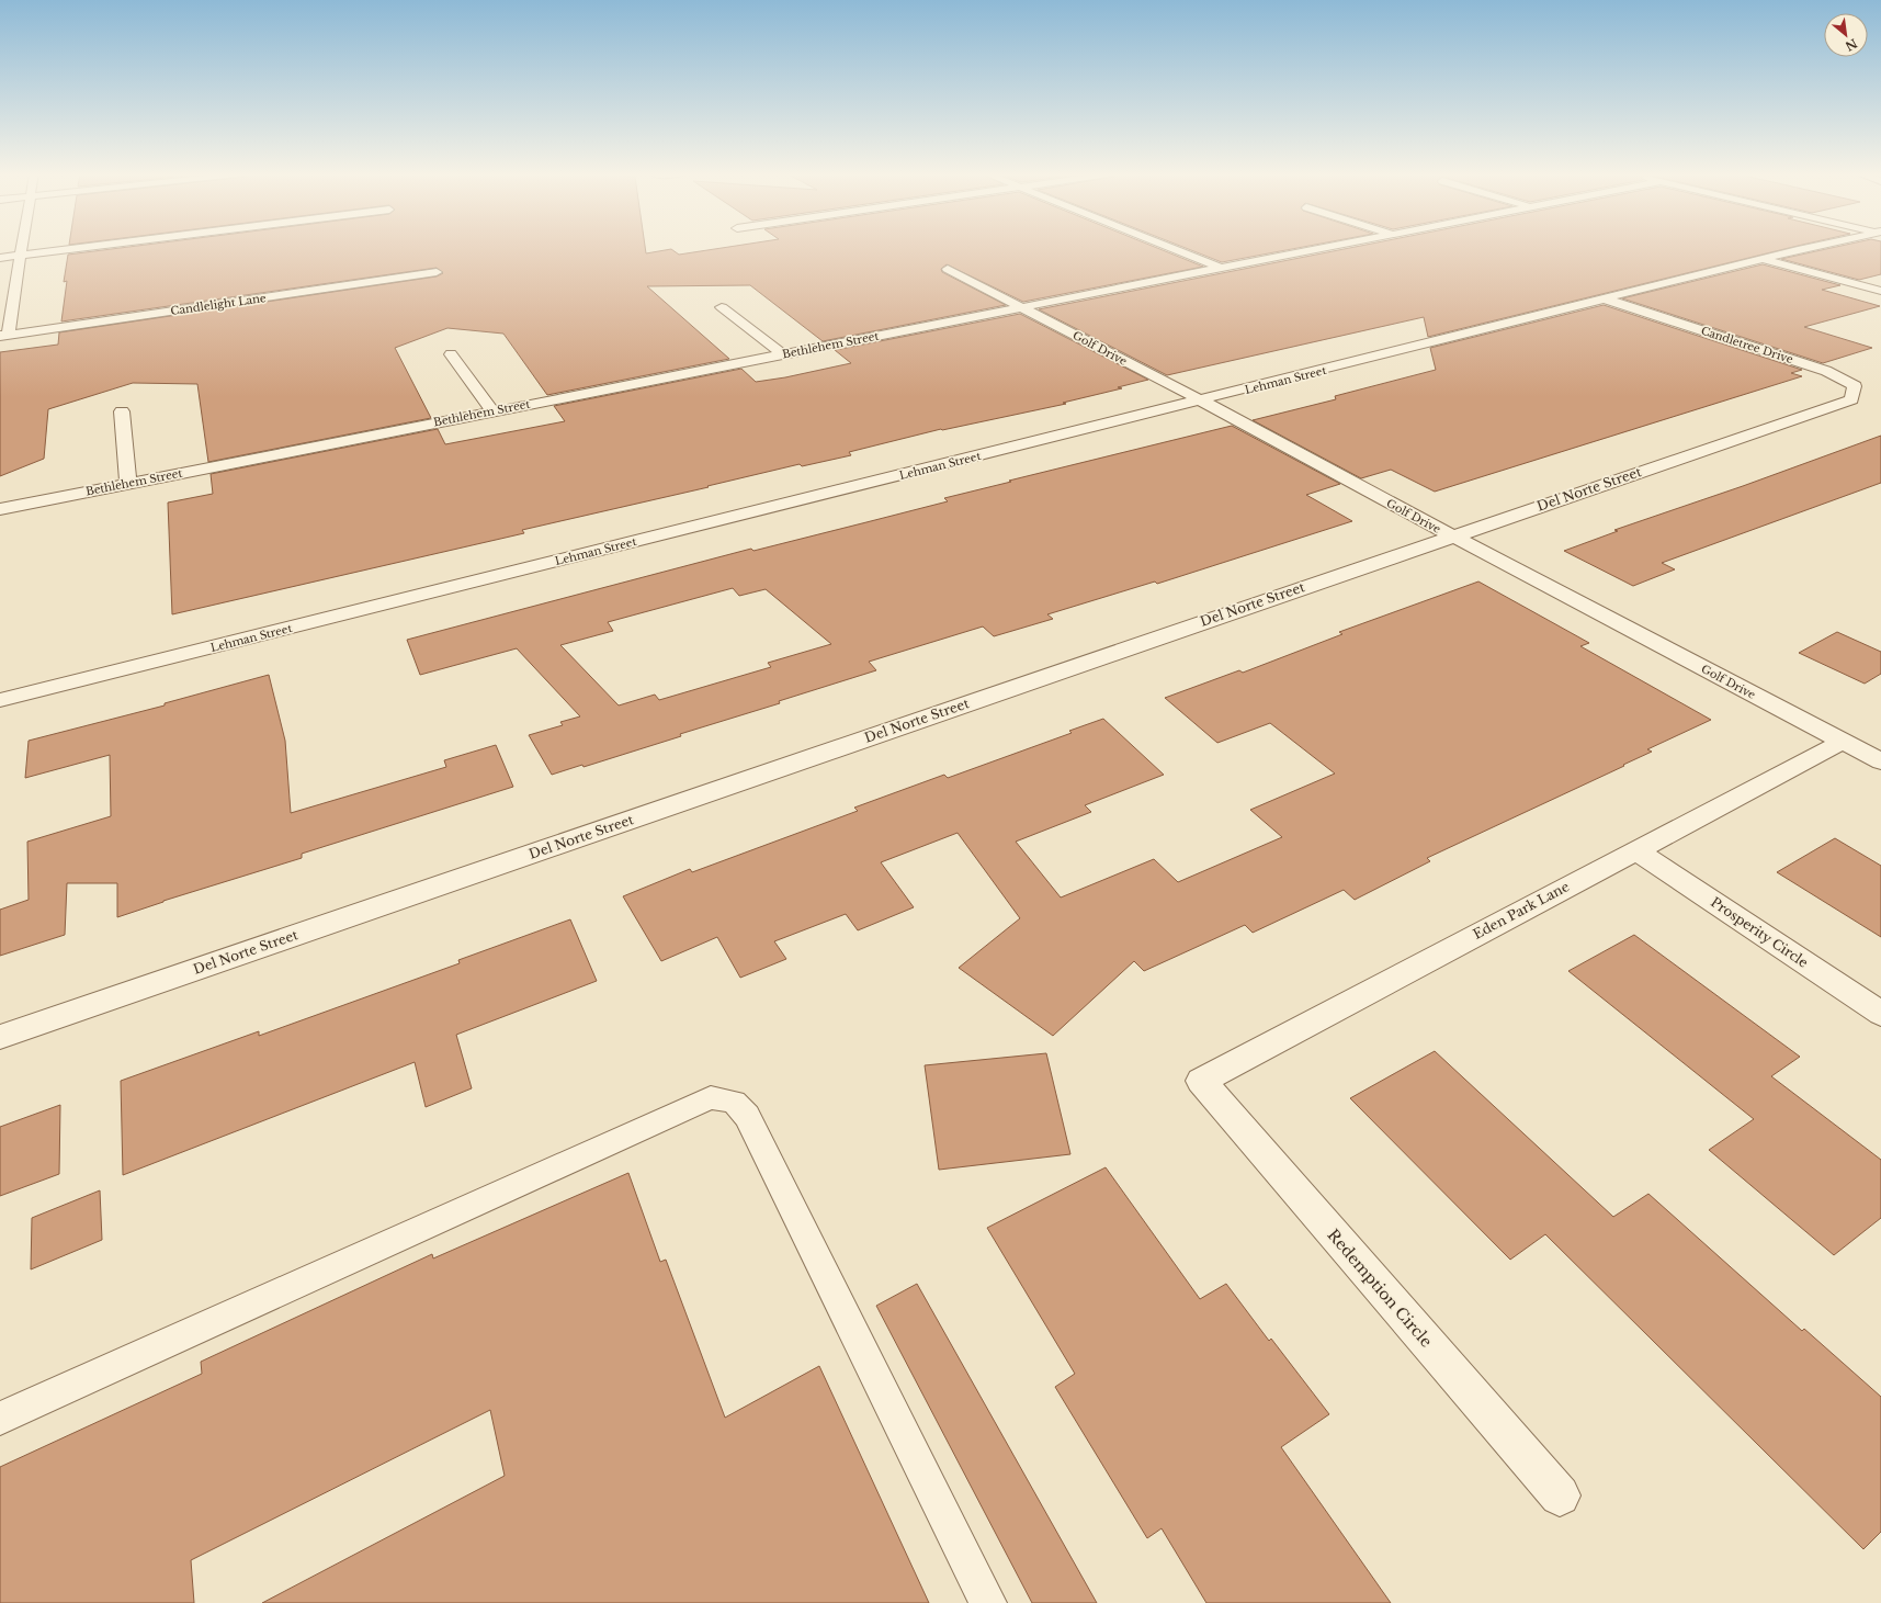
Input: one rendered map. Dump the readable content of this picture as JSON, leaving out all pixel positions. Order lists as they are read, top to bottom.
{
  "streets": {
    "street": [
      "Candlelight Lane",
      "Bethlehem Street",
      "Candletree Drive",
      "Golf Drive",
      "Lehman Street",
      "Del Norte Street",
      "Eden Park Lane",
      "Prosperity Circle",
      "Redemption Circle"
    ]
  },
  "crossings": [
    ["Bethlehem Street", "Golf Drive"],
    ["Candletree Drive", "Lehman Street"],
    ["Candletree Drive", "Del Norte Street"],
    ["Golf Drive", "Lehman Street"],
    ["Golf Drive", "Del Norte Street"],
    ["Golf Drive", "Eden Park Lane"],
    ["Eden Park Lane", "Prosperity Circle"],
    ["Eden Park Lane", "Redemption Circle"]
  ],
  "north": "bottom right"
}
